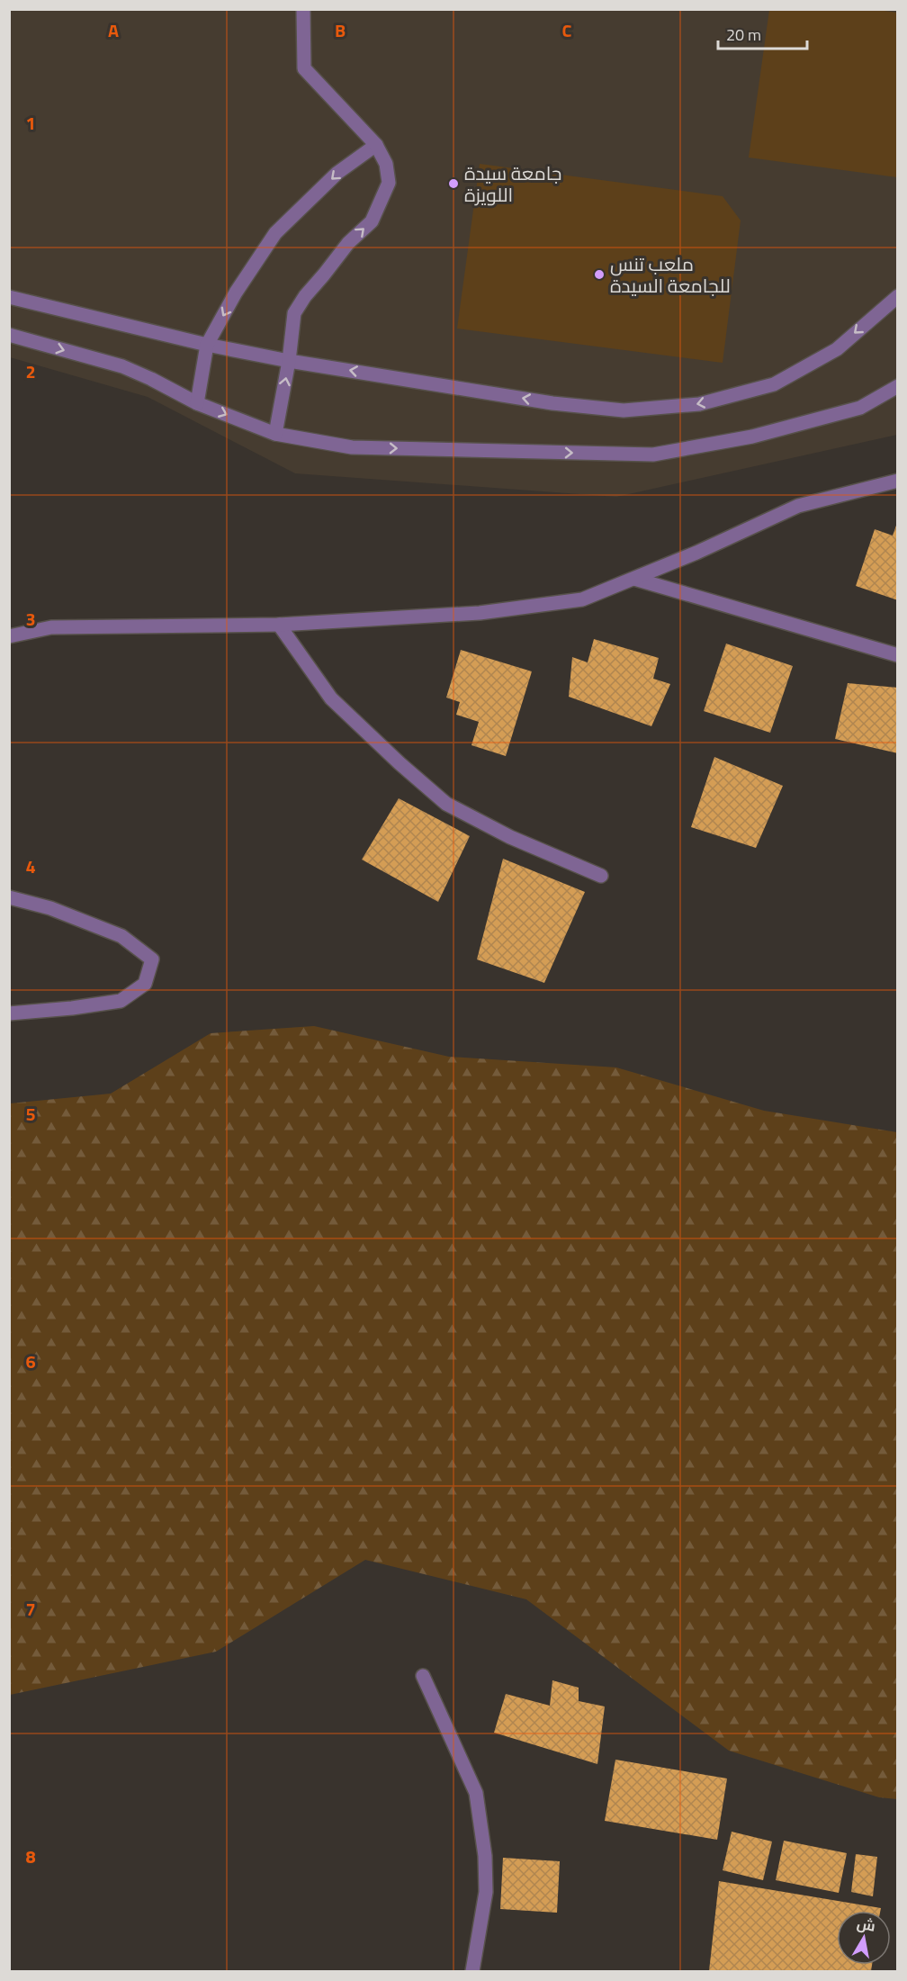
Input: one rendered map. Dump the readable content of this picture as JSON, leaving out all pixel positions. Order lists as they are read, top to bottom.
{
  "places": ["جامعة سيدة اللويزة", "ملعب تنس للجامعة السيدة"],
  "scale_bar": "20 m",
  "north": "top",
  "grid": {
    "columns": ["A", "B", "C"],
    "rows": [
      "1",
      "2",
      "3",
      "4",
      "5",
      "6",
      "7",
      "8"
    ]
  }
}
